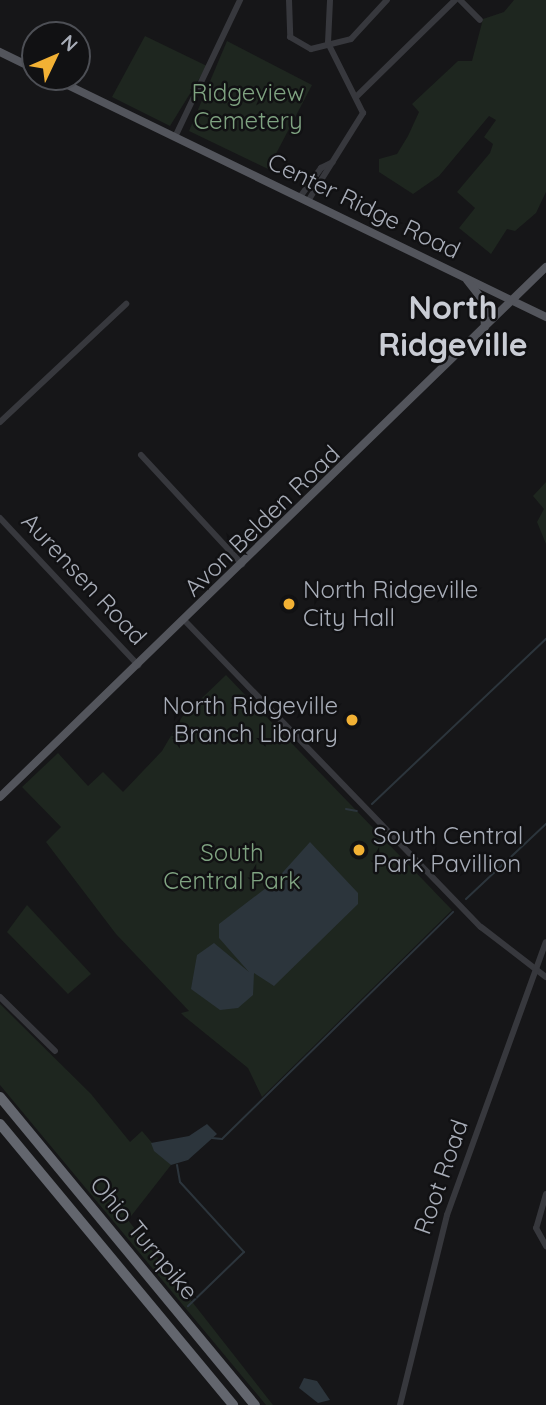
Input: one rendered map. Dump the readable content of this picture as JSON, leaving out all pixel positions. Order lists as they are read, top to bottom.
{
  "streets": {
    "highway": ["Ohio Turnpike"],
    "main road": ["Center Ridge Road", "Avon Belden Road"],
    "street": ["Aurensen Road", "Root Road"]
  },
  "crossings": [
    ["Center Ridge Road", "Avon Belden Road"],
    ["Avon Belden Road", "Aurensen Road"]
  ],
  "districts": ["North Ridgeville"],
  "parks": ["Ridgeview Cemetery", "South Central Park"],
  "places": ["North Ridgeville City Hall", "North Ridgeville Branch Library", "South Central Park Pavillion"],
  "north": "top right"
}
